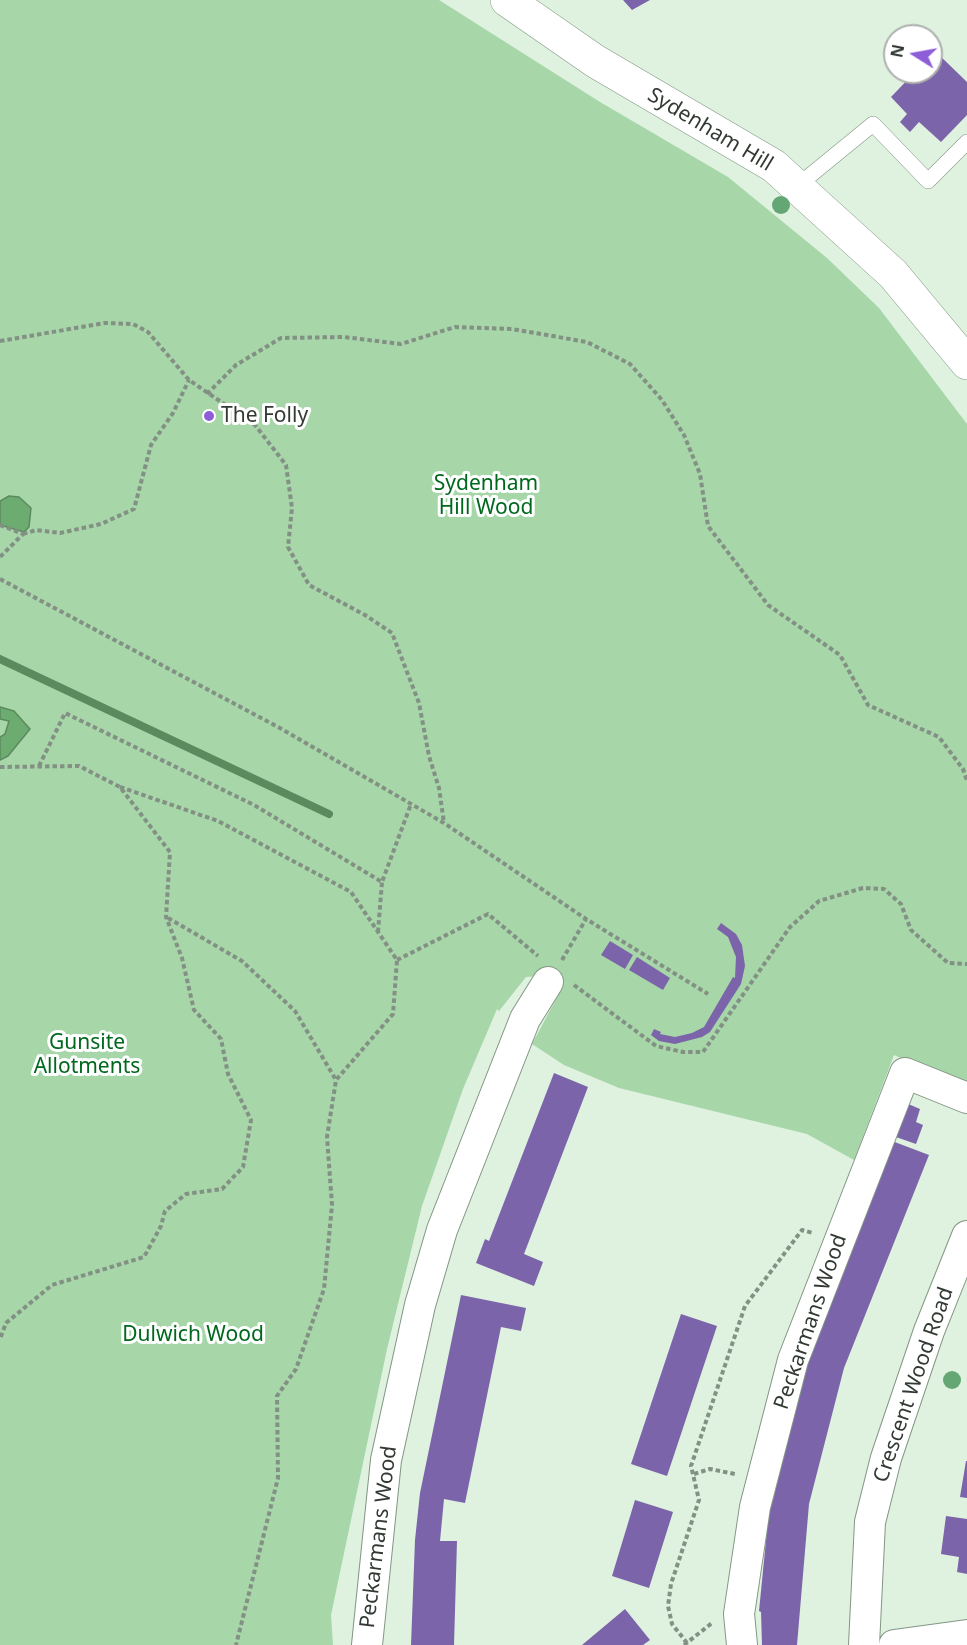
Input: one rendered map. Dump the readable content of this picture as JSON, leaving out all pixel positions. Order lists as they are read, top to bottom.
{
  "streets": {
    "street": ["Sydenham Hill", "Peckarmans Wood", "Crescent Wood Road"]
  },
  "parks": ["Sydenham Hill Wood", "Gunsite Allotments", "Dulwich Wood"],
  "places": ["The Folly"],
  "north": "left"
}
